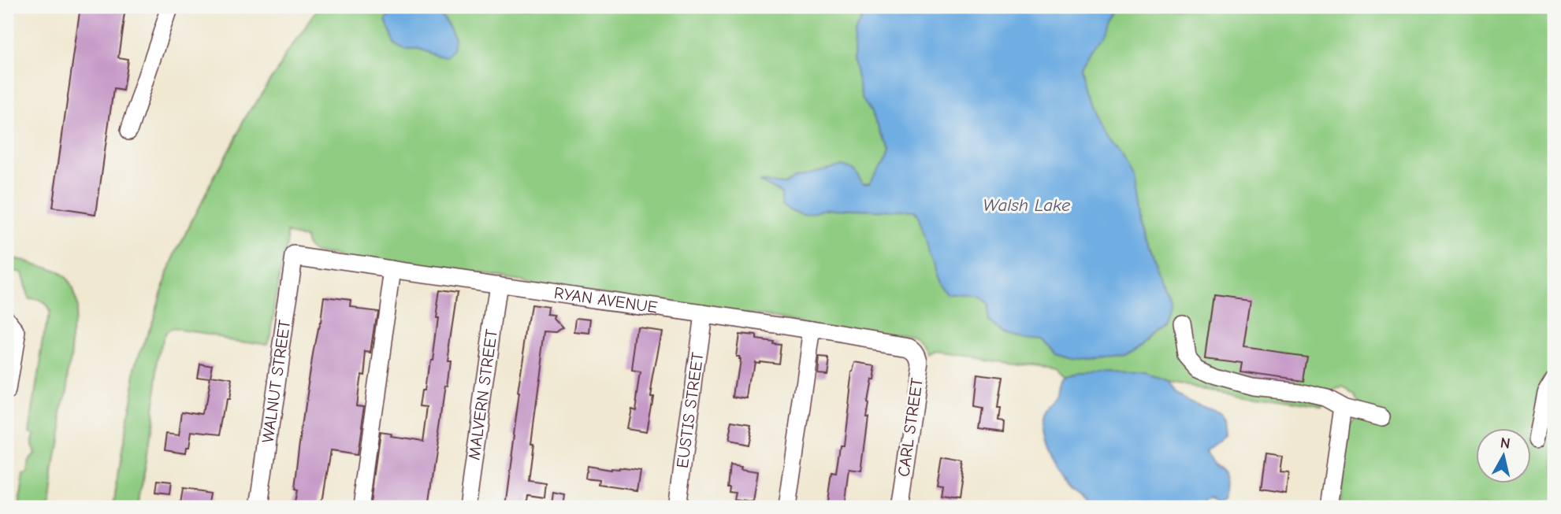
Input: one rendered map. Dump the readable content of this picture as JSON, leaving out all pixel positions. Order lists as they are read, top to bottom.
{
  "streets": {
    "street": [
      "RYAN AVENUE",
      "WALNUT STREET",
      "MALVERN STREET",
      "EUSTIS STREET",
      "CARL STREET"
    ]
  },
  "crossings": [
    ["RYAN AVENUE", "WALNUT STREET"],
    ["RYAN AVENUE", "MALVERN STREET"],
    ["RYAN AVENUE", "EUSTIS STREET"],
    ["RYAN AVENUE", "CARL STREET"]
  ],
  "water": ["Walsh Lake"],
  "north": "top"
}
